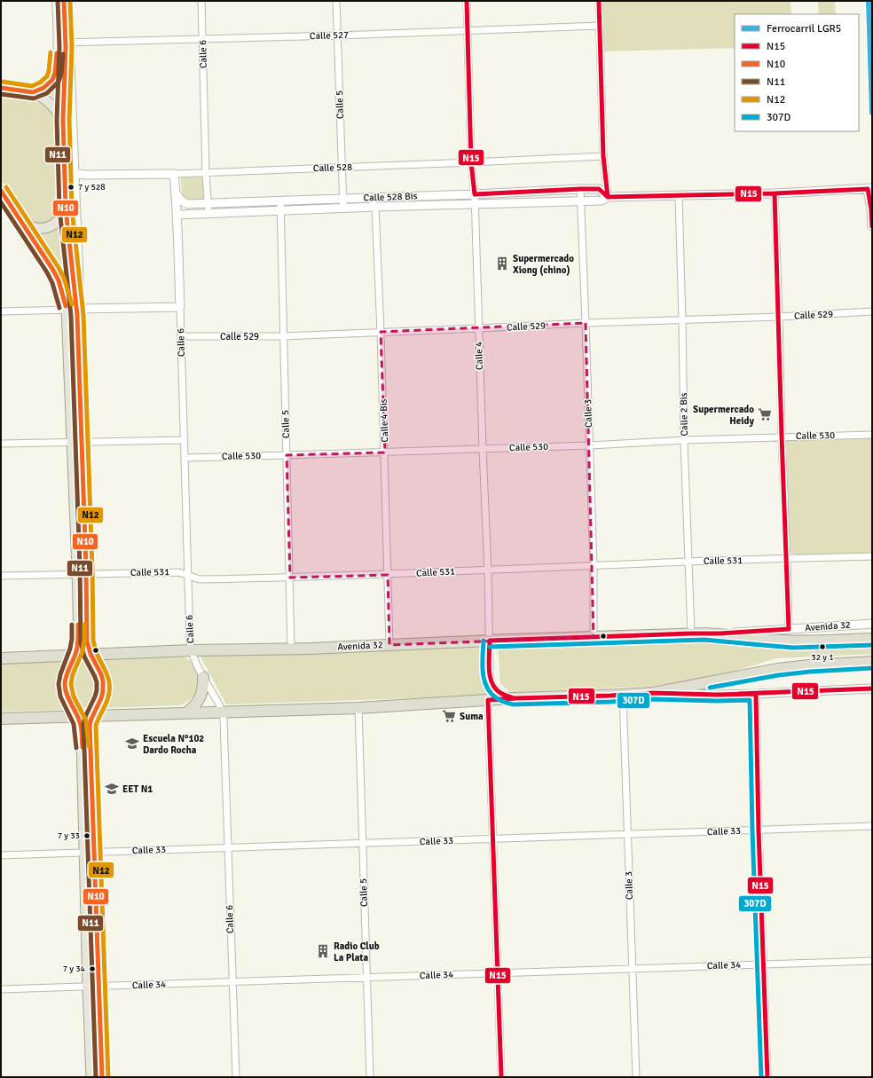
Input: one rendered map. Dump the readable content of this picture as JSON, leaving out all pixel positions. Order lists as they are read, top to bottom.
{
  "streets": {
    "highway": ["Avenida 32"],
    "street": [
      "Calle 527",
      "Calle 6",
      "Calle 5",
      "Calle 528",
      "Calle 528 Bis",
      "Calle 529",
      "Calle 4",
      "Calle 3",
      "Calle 2 Bis",
      "Calle 4 Bis",
      "Calle 530",
      "Calle 531",
      "Calle 33",
      "Calle 34"
    ]
  },
  "crossings": [
    ["Calle 527", "Calle 6"],
    ["Calle 527", "Calle 5"],
    ["Calle 527", "Calle 4"],
    ["Calle 6", "Calle 528"],
    ["Calle 6", "Calle 528 Bis"],
    ["Calle 6", "Calle 529"],
    ["Calle 6", "Calle 530"],
    ["Calle 6", "Calle 531"],
    ["Calle 6", "Avenida 32"],
    ["Calle 6", "Calle 33"],
    ["Calle 6", "Calle 34"],
    ["Calle 5", "Calle 528"],
    ["Calle 5", "Calle 528 Bis"],
    ["Calle 5", "Calle 529"],
    ["Calle 5", "Calle 530"],
    ["Calle 5", "Calle 531"],
    ["Calle 5", "Avenida 32"],
    ["Calle 5", "Calle 33"],
    ["Calle 5", "Calle 34"],
    ["Calle 528", "Calle 4"],
    ["Calle 528 Bis", "Calle 4"],
    ["Calle 528 Bis", "Calle 3"],
    ["Calle 528 Bis", "Calle 2 Bis"],
    ["Calle 528 Bis", "Calle 4 Bis"],
    ["Calle 529", "Calle 4"],
    ["Calle 529", "Calle 3"],
    ["Calle 529", "Calle 2 Bis"],
    ["Calle 529", "Calle 4 Bis"],
    ["Calle 4", "Calle 530"],
    ["Calle 4", "Calle 531"],
    ["Calle 4", "Avenida 32"],
    ["Calle 3", "Calle 530"],
    ["Calle 3", "Calle 531"],
    ["Calle 3", "Avenida 32"],
    ["Calle 3", "Calle 33"],
    ["Calle 3", "Calle 34"],
    ["Calle 2 Bis", "Calle 530"],
    ["Calle 2 Bis", "Calle 531"],
    ["Calle 2 Bis", "Avenida 32"],
    ["Calle 4 Bis", "Calle 530"],
    ["Calle 4 Bis", "Calle 531"],
    ["Calle 4 Bis", "Avenida 32"]
  ],
  "places": {
    "other": [
      "7 y 528",
      "32 y 1",
      "7 y 33",
      "7 y 34"
    ],
    "building": ["Supermercado Xiong (chino)", "Radio Club La Plata"],
    "supermarket": ["Supermercado Heidy", "Suma"],
    "school or university": ["Escuela N°102 Dardo Rocha", "EET N1"]
  },
  "lines": [
    "rail line LGR5",
    "transit line N15",
    "transit line N10",
    "transit line N11",
    "transit line N12",
    "transit line 307D"
  ],
  "legend": [
    "Ferrocarril LGR5",
    "N15",
    "N10",
    "N11",
    "N12",
    "307D"
  ]
}
